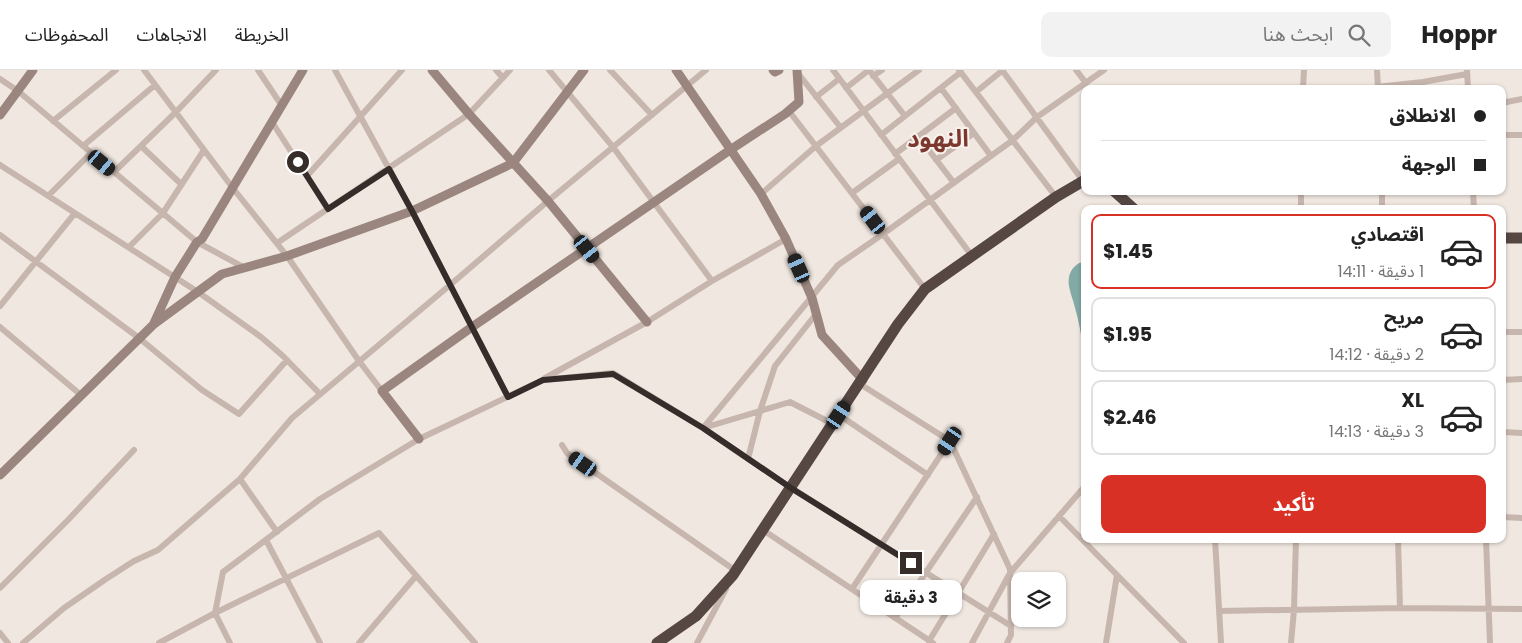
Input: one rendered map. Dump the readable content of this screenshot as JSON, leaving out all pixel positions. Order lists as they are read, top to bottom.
{
  "districts": ["النهود"],
  "page": {
    "header": "Hoppr",
    "search": "ابحث هنا",
    "nav": ["الخريطة", "الاتجاهات", "المحفوظات"],
    "banner": ["الانطلاق", "الوجهة"],
    "list": [
      {
        "name": "اقتصادي",
        "note": "1 دقيقة · 14:11",
        "value": "$1.45"
      },
      {
        "name": "مريح",
        "note": "2 دقيقة · 14:12",
        "value": "$1.95"
      },
      {
        "name": "XL",
        "note": "3 دقيقة · 14:13",
        "value": "$2.46"
      }
    ],
    "buttons": "تأكيد",
    "bubble": "3 دقيقة"
  }
}
